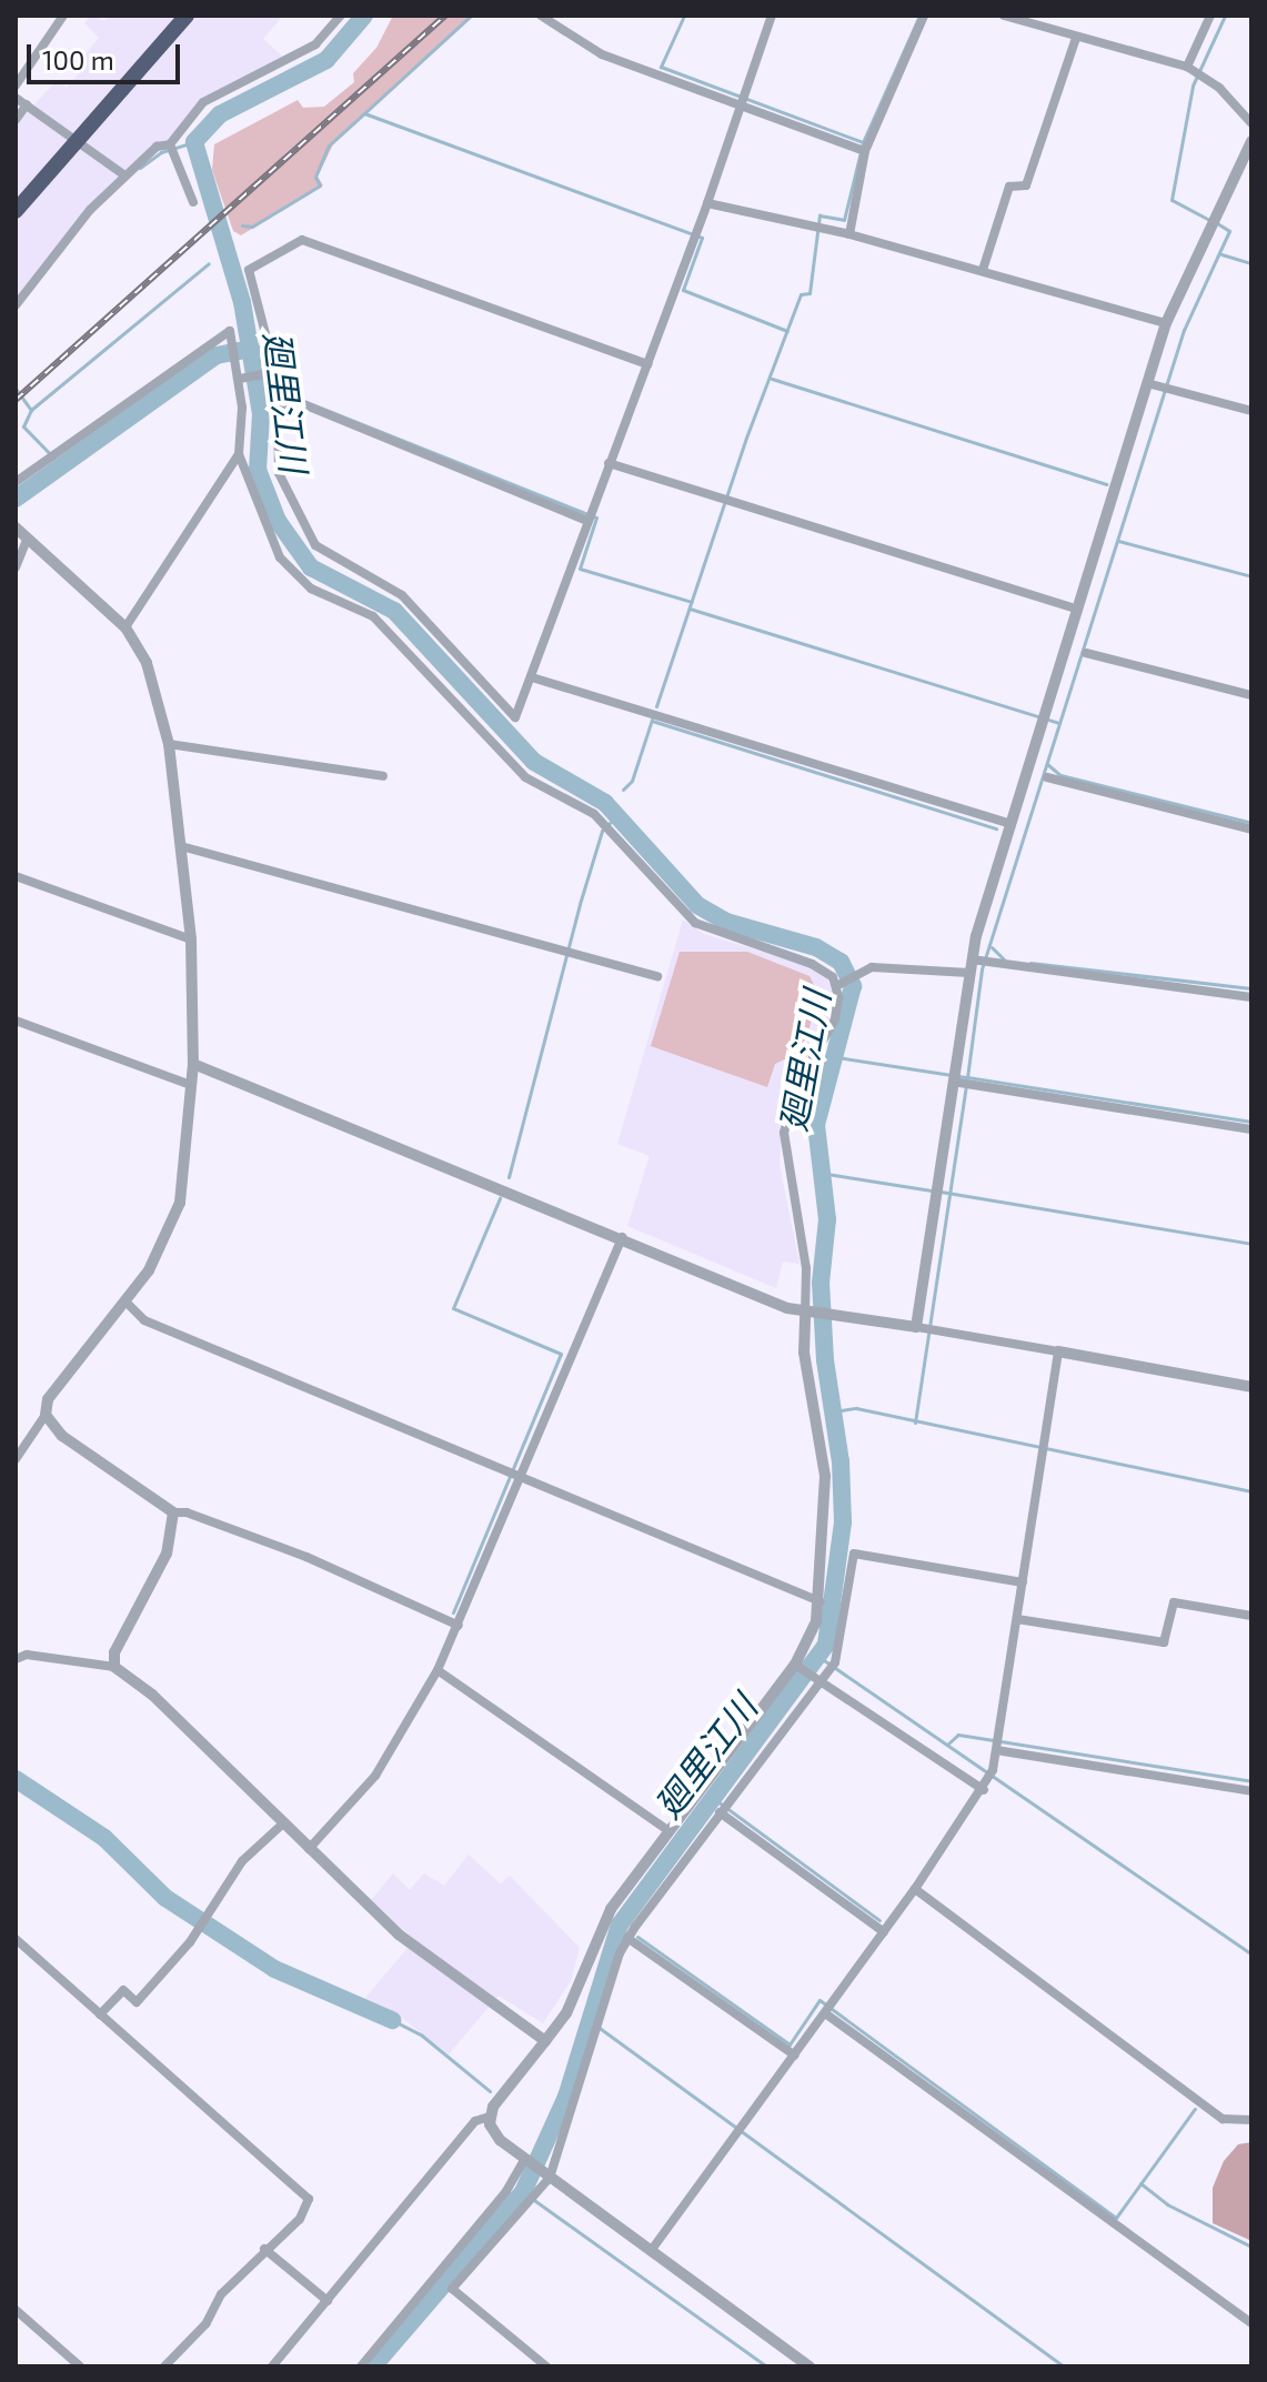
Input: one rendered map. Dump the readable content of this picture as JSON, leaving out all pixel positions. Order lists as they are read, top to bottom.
{
  "water": ["廻里江川"],
  "scale_bar": "100 m"
}
